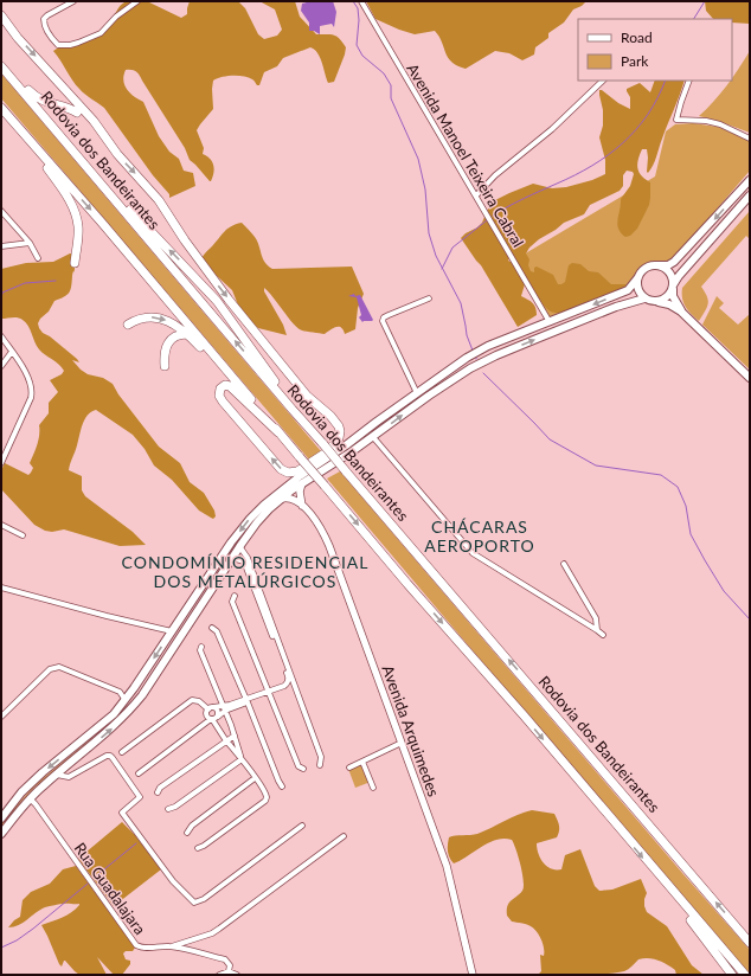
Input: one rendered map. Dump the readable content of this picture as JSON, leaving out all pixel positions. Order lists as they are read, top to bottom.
{
  "streets": {
    "highway": ["Rodovia dos Bandeirantes"],
    "main road": ["Avenida Arquimedes"],
    "street": ["Avenida Manoel Teixeira Cabral", "Rua Guadalajara"]
  },
  "districts": ["CHÁCARAS AEROPORTO", "CONDOMÍNIO RESIDENCIAL DOS METALÚRGICOS"],
  "legend": ["Road", "Park"]
}
